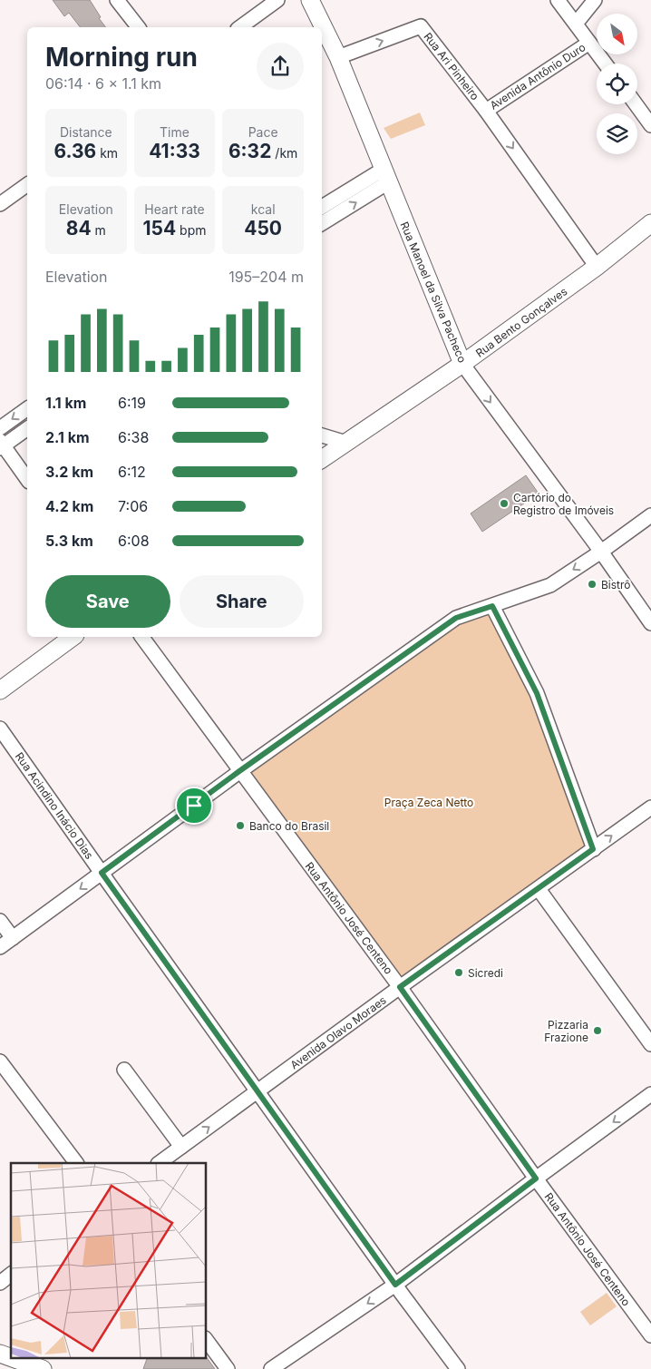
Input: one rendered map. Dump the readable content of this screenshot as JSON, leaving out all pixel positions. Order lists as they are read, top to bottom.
{
  "streets": {
    "main road": ["Rua Manoel da Silva Pacheco", "Rua Bento Gonçalves"],
    "street": [
      "Rua Ari Pinheiro",
      "Avenida Antônio Duro",
      "Rua Acindino Inácio Dias",
      "Rua Antônio José Centeno",
      "Avenida Olavo Moraes"
    ]
  },
  "crossings": [
    ["Rua Ari Pinheiro", "Avenida Antônio Duro"],
    ["Rua Ari Pinheiro", "Rua Manoel da Silva Pacheco"],
    ["Rua Ari Pinheiro", "Rua Bento Gonçalves"],
    ["Rua Manoel da Silva Pacheco", "Rua Bento Gonçalves"],
    ["Rua Acindino Inácio Dias", "Avenida Olavo Moraes"],
    ["Rua Antônio José Centeno", "Avenida Olavo Moraes"]
  ],
  "one_way": ["Rua Ari Pinheiro"],
  "parks": ["Praça Zeca Netto"],
  "places": [
    "Cartório do Registro de Imóveis",
    "Bistrô",
    "Banco do Brasil",
    "Sicredi",
    "Pizzaria Frazione"
  ],
  "north": "bottom right",
  "page": {
    "heading": ["Morning run", "06:14 · 6 × 1.1 km"],
    "stats": [
      ["Distance", "6.36 km"],
      ["Time", "41:33"],
      ["Pace", "6:32 /km"],
      ["Elevation", "84 m"],
      ["Heart rate", "154 bpm"],
      ["kcal", "450"]
    ],
    "chart": ["Elevation", "195–204 m"],
    "list": [
      {
        "name": "1.1 km",
        "note": "6:19"
      },
      {
        "name": "2.1 km",
        "note": "6:38"
      },
      {
        "name": "3.2 km",
        "note": "6:12"
      },
      {
        "name": "4.2 km",
        "note": "7:06"
      },
      {
        "name": "5.3 km",
        "note": "6:08"
      }
    ],
    "buttons": ["Save", "Share"]
  }
}
